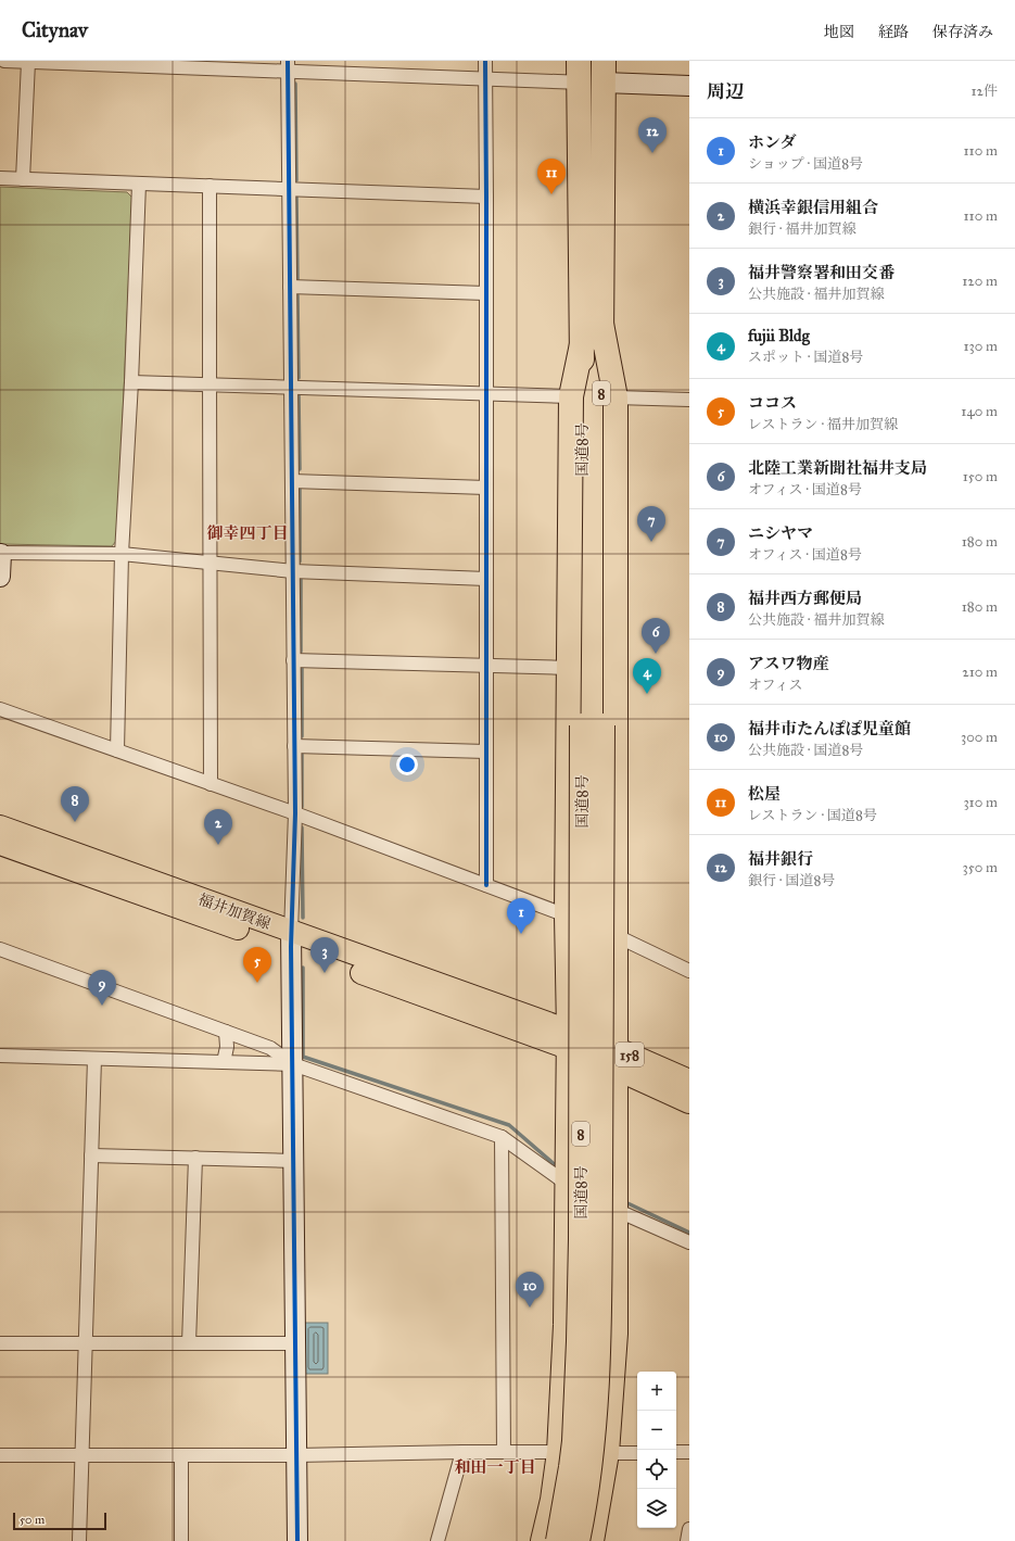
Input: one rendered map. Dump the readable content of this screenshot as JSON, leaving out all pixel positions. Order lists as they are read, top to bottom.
{
  "streets": {
    "highway": ["8", "国道8号", "158"],
    "main road": ["福井加賀線"]
  },
  "crossings": [
    ["福井加賀線", "158"]
  ],
  "districts": ["御幸四丁目", "和田一丁目"],
  "scale_bar": "50 m",
  "page": {
    "header": "Citynav",
    "nav": ["地図", "経路", "保存済み"],
    "heading": ["周辺", "12件"],
    "pins": [
      "12",
      "11",
      "7",
      "6",
      "4",
      "8",
      "2",
      "1",
      "3",
      "5",
      "9",
      "10"
    ],
    "list": [
      {
        "mark": "1",
        "name": "ホンダ",
        "note": "ショップ · 国道8号",
        "value": "110 m"
      },
      {
        "mark": "2",
        "name": "横浜幸銀信用組合",
        "note": "銀行 · 福井加賀線",
        "value": "110 m"
      },
      {
        "mark": "3",
        "name": "福井警察署和田交番",
        "note": "公共施設 · 福井加賀線",
        "value": "120 m"
      },
      {
        "mark": "4",
        "name": "fujii Bldg",
        "note": "スポット · 国道8号",
        "value": "130 m"
      },
      {
        "mark": "5",
        "name": "ココス",
        "note": "レストラン · 福井加賀線",
        "value": "140 m"
      },
      {
        "mark": "6",
        "name": "北陸工業新聞社福井支局",
        "note": "オフィス · 国道8号",
        "value": "150 m"
      },
      {
        "mark": "7",
        "name": "ニシヤマ",
        "note": "オフィス · 国道8号",
        "value": "180 m"
      },
      {
        "mark": "8",
        "name": "福井西方郵便局",
        "note": "公共施設 · 福井加賀線",
        "value": "180 m"
      },
      {
        "mark": "9",
        "name": "アスワ物産",
        "note": "オフィス",
        "value": "210 m"
      },
      {
        "mark": "10",
        "name": "福井市たんぽぽ児童館",
        "note": "公共施設 · 国道8号",
        "value": "300 m"
      },
      {
        "mark": "11",
        "name": "松屋",
        "note": "レストラン · 国道8号",
        "value": "310 m"
      },
      {
        "mark": "12",
        "name": "福井銀行",
        "note": "銀行 · 国道8号",
        "value": "350 m"
      }
    ],
    "map_buttons": ["+", "−"],
    "scale": "50 m"
  }
}
